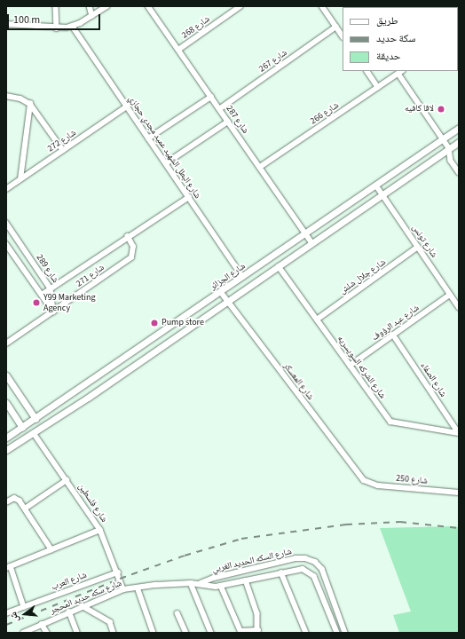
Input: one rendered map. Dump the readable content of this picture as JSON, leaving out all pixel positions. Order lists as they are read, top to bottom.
{
  "streets": {
    "street": [
      "شارع 268",
      "شارع 267",
      "شارع 266",
      "شارع 287",
      "شارع 272",
      "شارع البطل الشهيد عميد مجدي حجازي",
      "شارع تونس",
      "شارع 289",
      "شارع 271",
      "شارع الجزائر",
      "شارع جلال شلش",
      "شارع عبد الرؤوف",
      "شارع الشركه السويسريه",
      "شارع الصفاء",
      "شارع المعسكر",
      "شارع 250",
      "شارع فلسطين",
      "شارع السكه الحديد الغربي",
      "شارع العرب",
      "شارع سكه حديد المحجر"
    ]
  },
  "crossings": [
    ["شارع 268", "شارع 287"],
    ["شارع 267", "شارع 287"],
    ["شارع 266", "شارع 287"],
    ["شارع 287", "شارع الجزائر"],
    ["شارع 272", "شارع البطل الشهيد عميد مجدي حجازي"],
    ["شارع البطل الشهيد عميد مجدي حجازي", "شارع 271"],
    ["شارع البطل الشهيد عميد مجدي حجازي", "شارع الجزائر"],
    ["شارع تونس", "شارع الجزائر"],
    ["شارع تونس", "شارع جلال شلش"],
    ["شارع تونس", "شارع عبد الرؤوف"],
    ["شارع 289", "شارع 271"],
    ["شارع الجزائر", "شارع المعسكر"],
    ["شارع جلال شلش", "شارع الشركه السويسريه"],
    ["شارع عبد الرؤوف", "شارع الشركه السويسريه"],
    ["شارع عبد الرؤوف", "شارع الصفاء"],
    ["شارع الشركه السويسريه", "شارع الصفاء"],
    ["شارع المعسكر", "شارع 250"],
    ["شارع فلسطين", "شارع العرب"],
    ["شارع فلسطين", "شارع سكه حديد المحجر"],
    ["شارع السكه الحديد الغربي", "شارع سكه حديد المحجر"]
  ],
  "places": ["لاڤا كافيه", "Y99 Marketing Agency", "Pump store"],
  "legend": ["طريق", "سكة حديد", "حديقة"],
  "scale_bar": "100 m",
  "north": "left"
}
